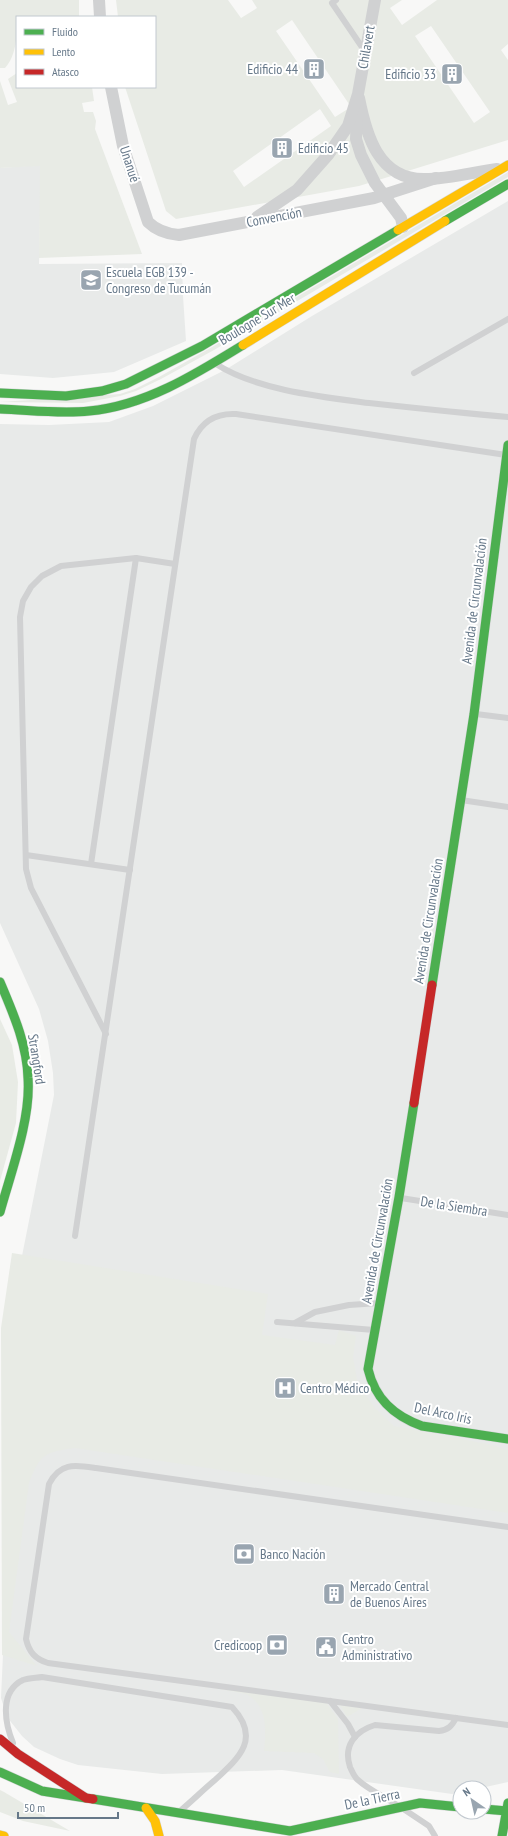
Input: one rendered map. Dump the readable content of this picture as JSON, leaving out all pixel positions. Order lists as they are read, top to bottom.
{
  "streets": {
    "main road": [
      "Boulogne Sur Mer",
      "Avenida de Circunvalación",
      "Strangford",
      "Del Arco Iris",
      "De la Tierra"
    ],
    "street": ["Chilavert", "Unanué", "Convención"],
    "lane": ["De la Siembra"]
  },
  "crossings": [
    ["Unanué", "Convención"],
    ["Avenida de Circunvalación", "De la Siembra"],
    ["Avenida de Circunvalación", "Del Arco Iris"]
  ],
  "places": {
    "building": [
      "Edificio 44",
      "Edificio 33",
      "Edificio 45",
      "Mercado Central de Buenos Aires"
    ],
    "school or university": ["Escuela EGB 139 - Congreso de Tucumán"],
    "hospital": ["Centro Médico"],
    "bank": ["Banco Nación", "Credicoop"],
    "public building": ["Centro Administrativo"]
  },
  "legend": ["Fluido", "Lento", "Atasco"],
  "scale_bar": "50 m",
  "north": "top left"
}
